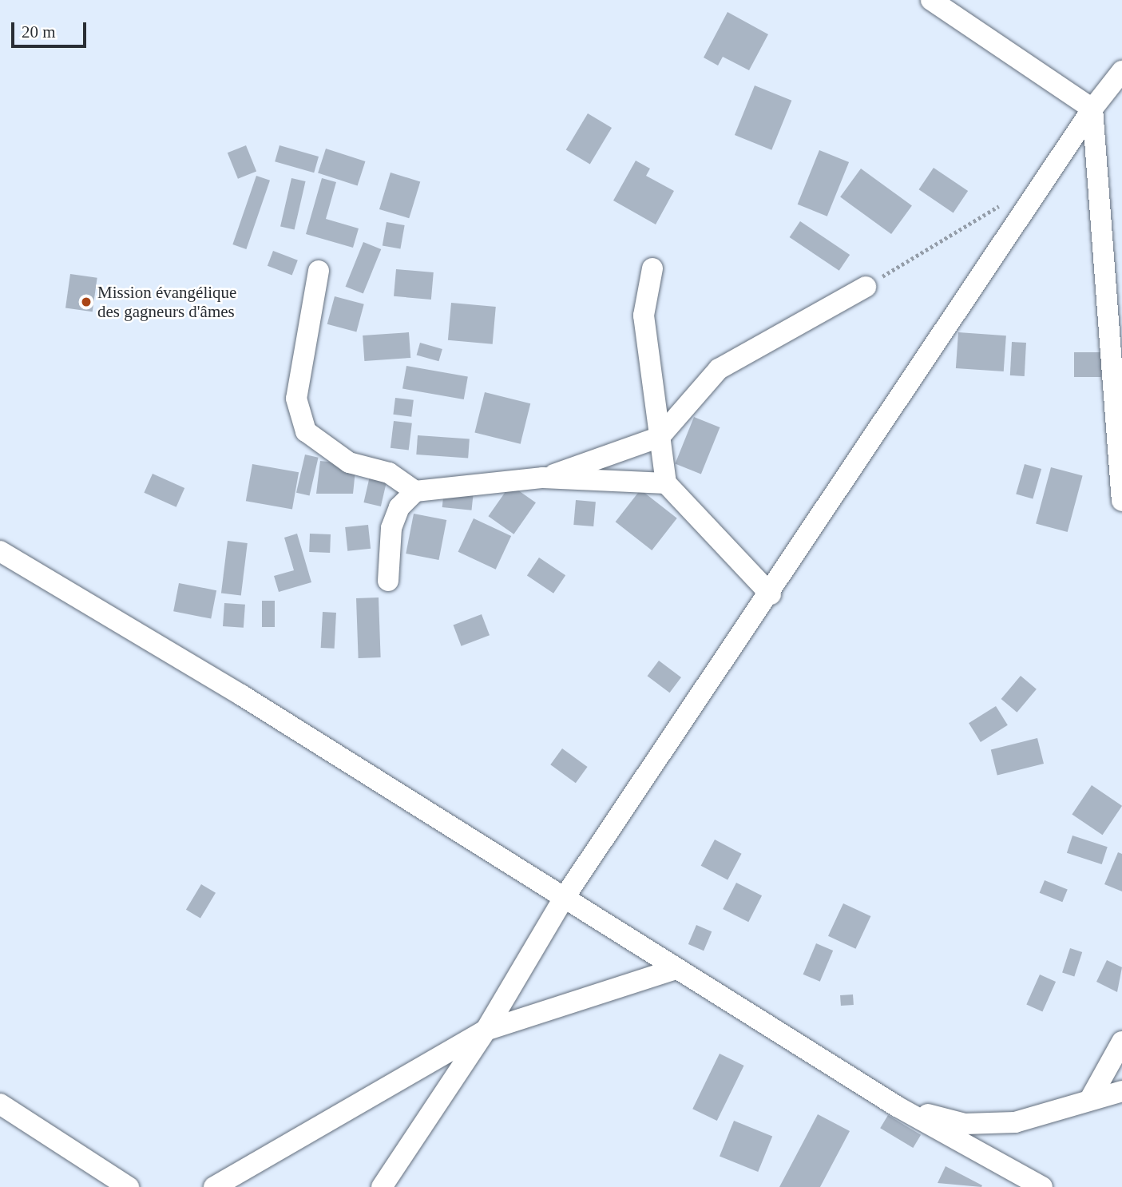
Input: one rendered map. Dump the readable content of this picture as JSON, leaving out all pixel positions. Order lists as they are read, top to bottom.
{
  "places": ["Mission évangélique des gagneurs d'âmes"],
  "scale_bar": "20 m"
}
